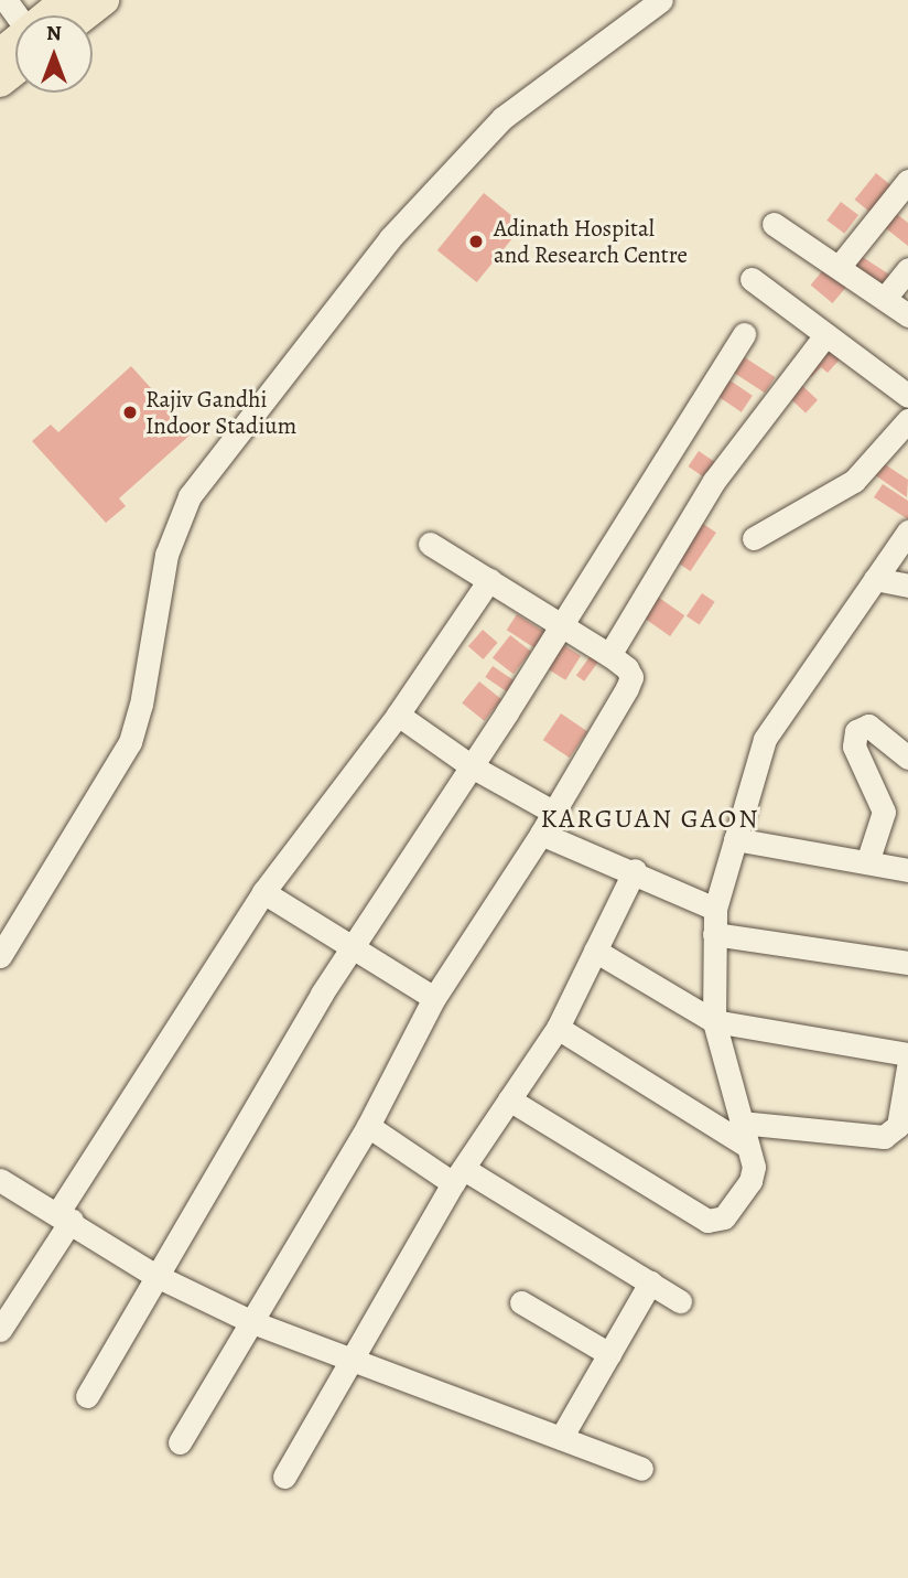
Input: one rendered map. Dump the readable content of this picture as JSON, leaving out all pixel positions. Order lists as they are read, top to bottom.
{
  "districts": ["KARGUAN GAON"],
  "places": ["Adinath Hospital and Research Centre", "Rajiv Gandhi Indoor Stadium"],
  "north": "top"
}
